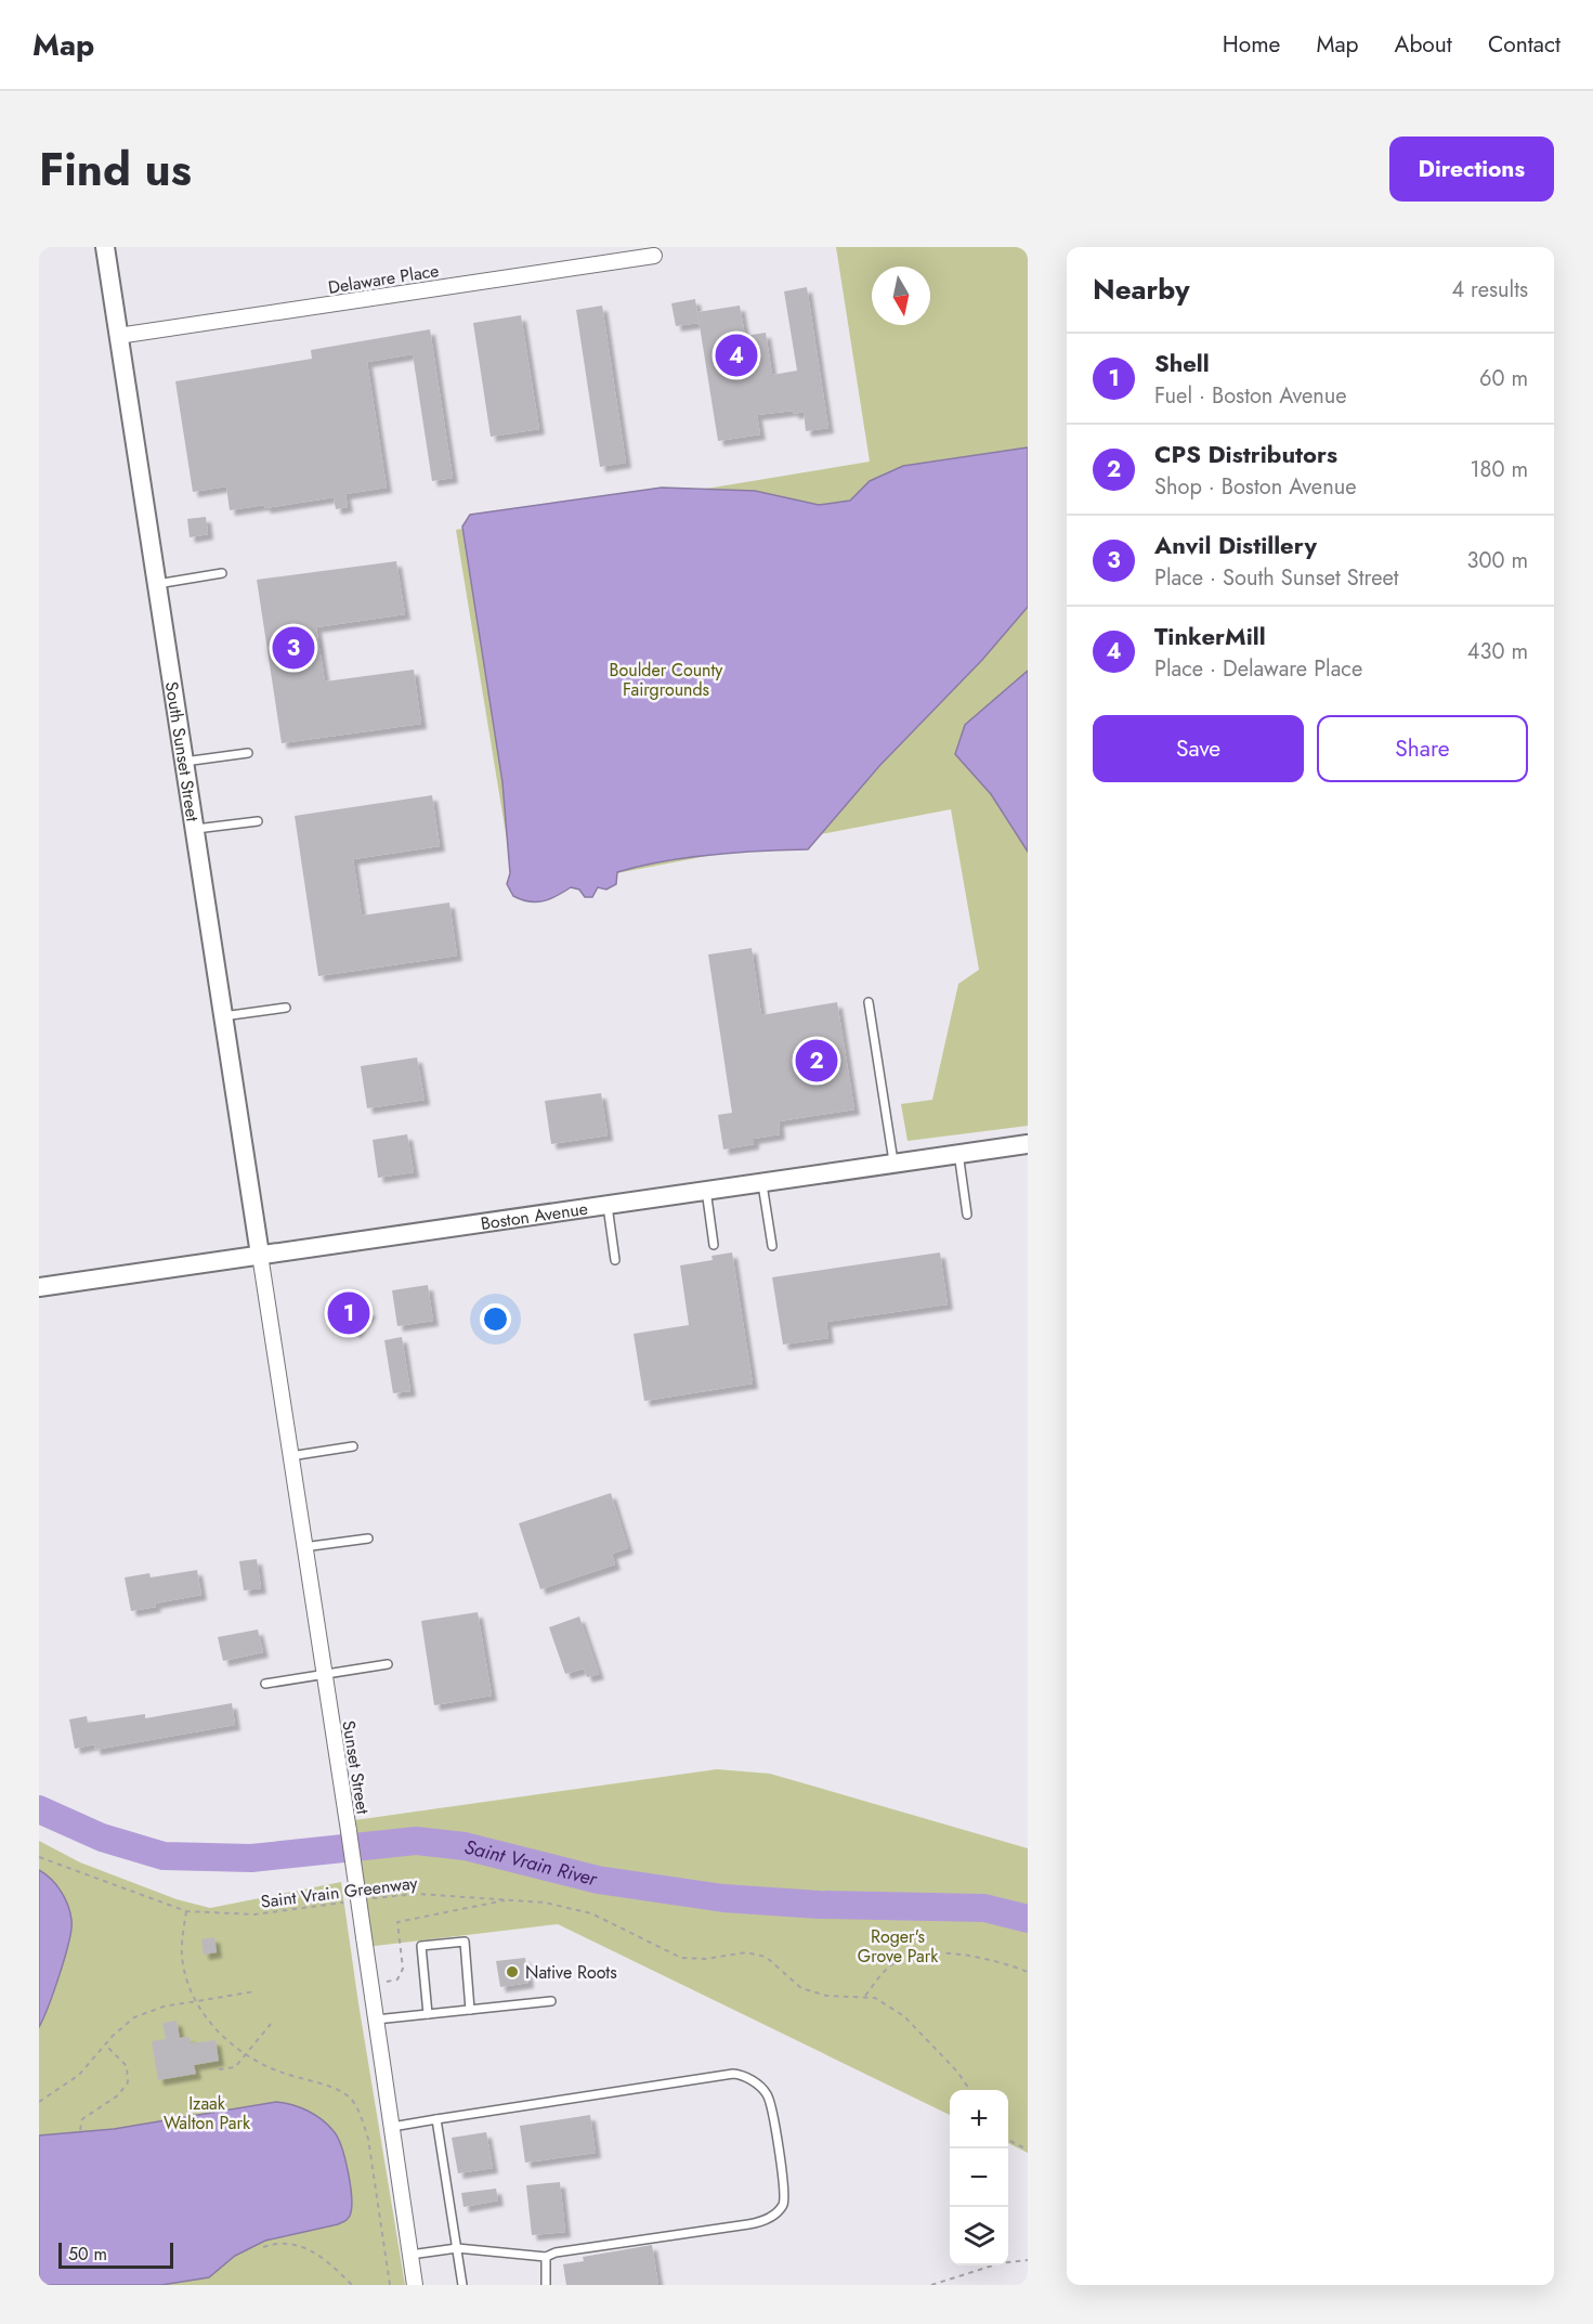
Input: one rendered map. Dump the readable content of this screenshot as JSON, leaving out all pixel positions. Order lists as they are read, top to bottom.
{
  "streets": {
    "street": [
      "Delaware Place",
      "South Sunset Street",
      "Boston Avenue",
      "Sunset Street"
    ],
    "path": ["Saint Vrain Greenway"]
  },
  "crossings": [
    ["Delaware Place", "South Sunset Street"],
    ["South Sunset Street", "Boston Avenue"],
    ["South Sunset Street", "Sunset Street"],
    ["Boston Avenue", "Sunset Street"]
  ],
  "water": ["Saint Vrain River"],
  "parks": ["Boulder County Fairgrounds", "Roger's Grove Park", "Izaak Walton Park"],
  "places": ["Native Roots"],
  "scale_bar": "50 m",
  "north": "bottom",
  "page": {
    "header": "Map",
    "nav": [
      "Home",
      "Map",
      "About",
      "Contact"
    ],
    "title": "Find us",
    "buttons": [
      "Directions",
      ["Save", "Share"]
    ],
    "heading": ["Nearby", "4 results"],
    "pins": [
      "4",
      "3",
      "2",
      "1"
    ],
    "list": [
      {
        "mark": "1",
        "name": "Shell",
        "note": "Fuel · Boston Avenue",
        "value": "60 m"
      },
      {
        "mark": "2",
        "name": "CPS Distributors",
        "note": "Shop · Boston Avenue",
        "value": "180 m"
      },
      {
        "mark": "3",
        "name": "Anvil Distillery",
        "note": "Place · South Sunset Street",
        "value": "300 m"
      },
      {
        "mark": "4",
        "name": "TinkerMill",
        "note": "Place · Delaware Place",
        "value": "430 m"
      }
    ],
    "map_buttons": ["+", "−"],
    "scale": "50 m"
  }
}
